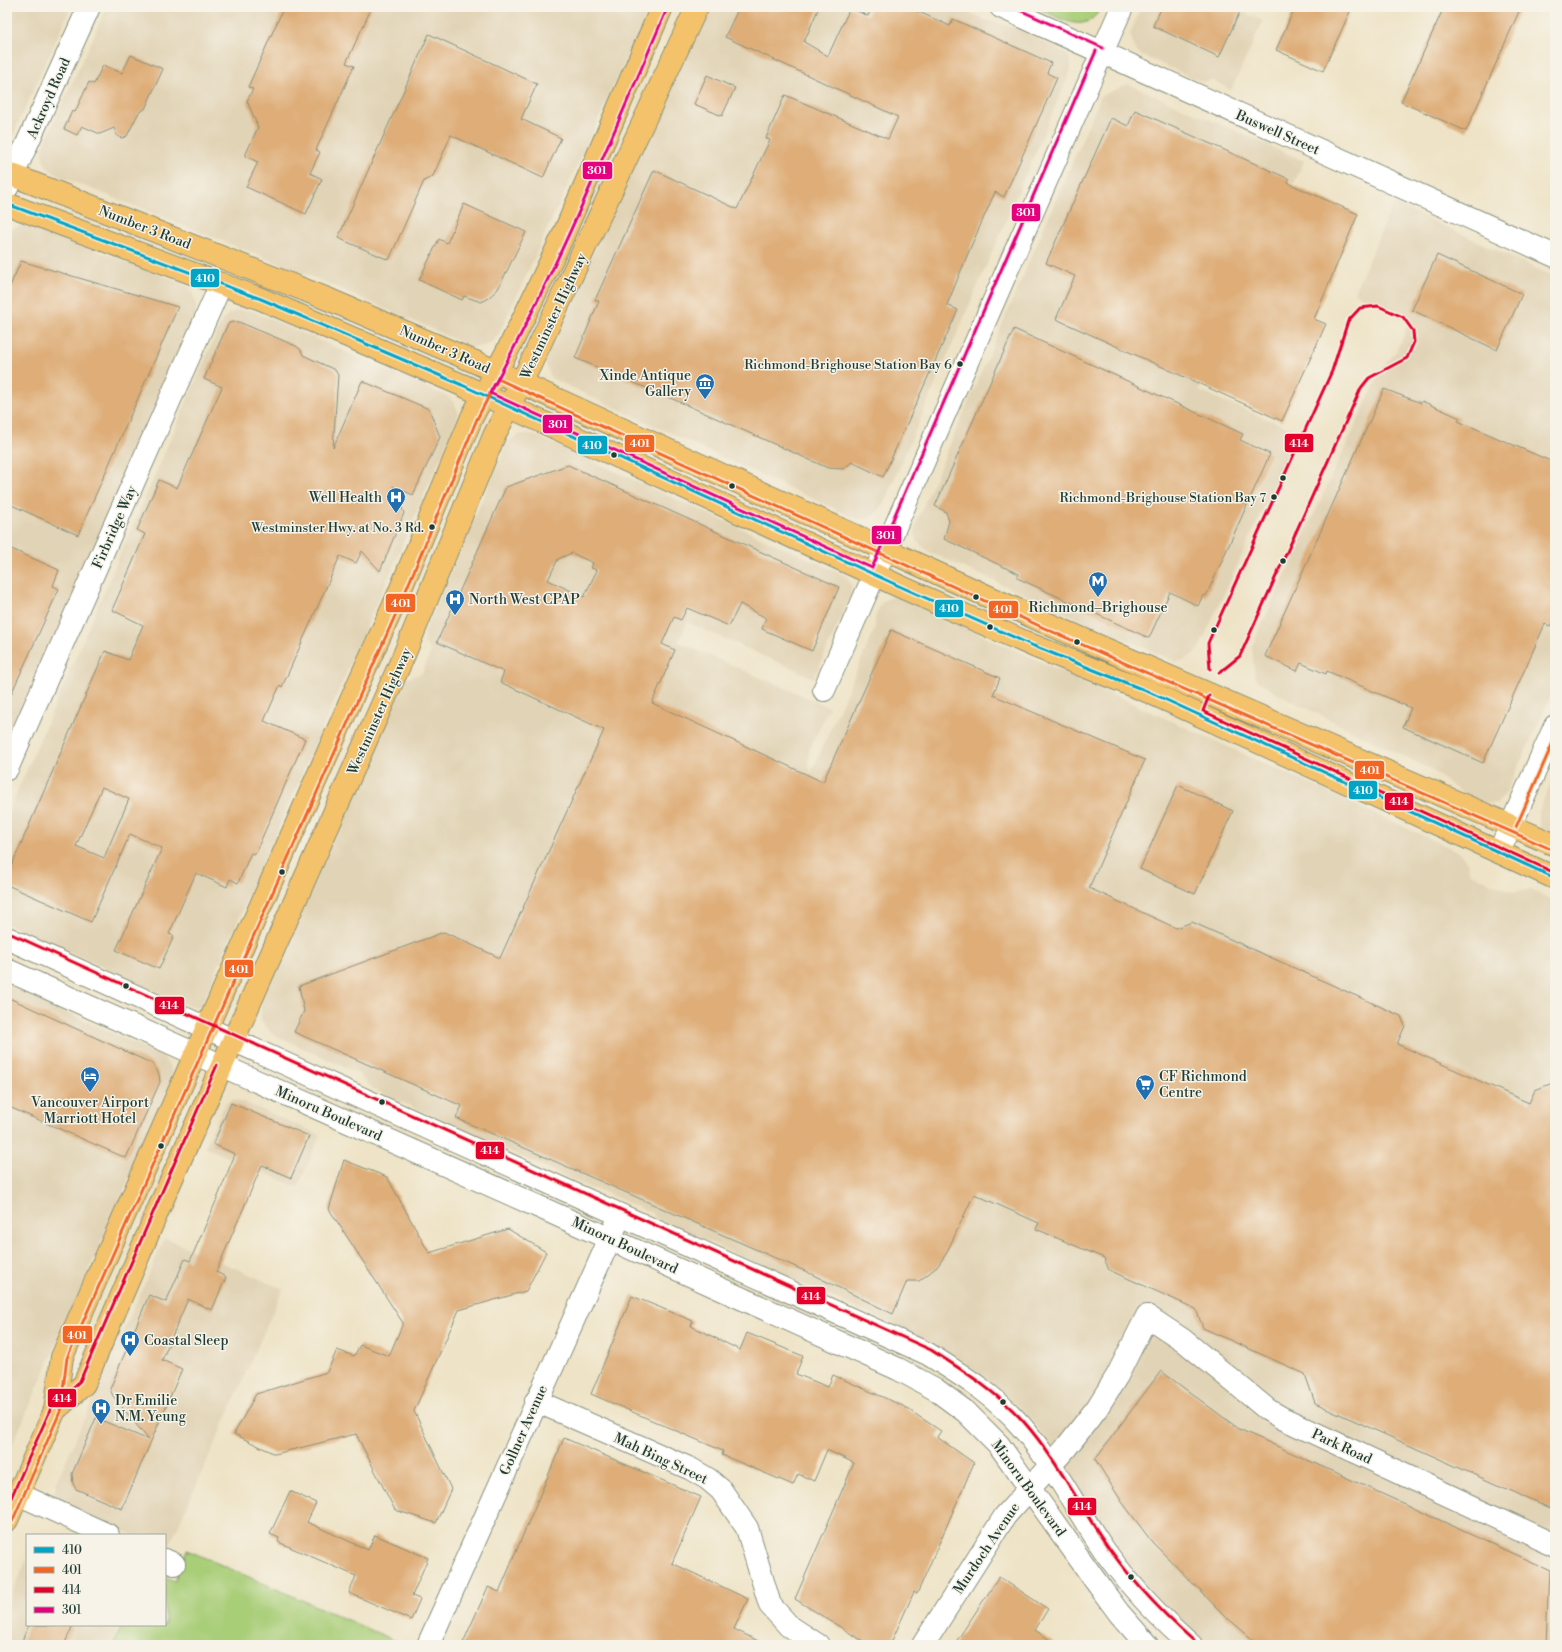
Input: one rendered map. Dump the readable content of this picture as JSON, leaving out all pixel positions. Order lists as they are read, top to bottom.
{
  "streets": {
    "main road": ["Number 3 Road", "Westminster Highway"],
    "street": [
      "Ackroyd Road",
      "Buswell Street",
      "Firbridge Way",
      "Minoru Boulevard",
      "Gollner Avenue",
      "Park Road",
      "Mah Bing Street",
      "Murdoch Avenue"
    ]
  },
  "crossings": [
    ["Ackroyd Road", "Number 3 Road"],
    ["Number 3 Road", "Westminster Highway"],
    ["Number 3 Road", "Firbridge Way"],
    ["Westminster Highway", "Minoru Boulevard"],
    ["Minoru Boulevard", "Gollner Avenue"],
    ["Minoru Boulevard", "Murdoch Avenue"],
    ["Gollner Avenue", "Mah Bing Street"],
    ["Park Road", "Murdoch Avenue"]
  ],
  "places": {
    "other": ["Richmond-Brighouse Station Bay 6", "Richmond-Brighouse Station Bay 7", "Westminster Hwy. at No. 3 Rd."],
    "museum": ["Xinde Antique Gallery"],
    "hospital": [
      "Well Health",
      "North West CPAP",
      "Coastal Sleep",
      "Dr Emilie N.M. Yeung"
    ],
    "metro station": ["Richmond–Brighouse"],
    "hotel": ["Vancouver Airport Marriott Hotel"],
    "supermarket": ["CF Richmond Centre"]
  },
  "lines": [
    "transit line 301",
    "transit line 410",
    "transit line 414",
    "transit line 401"
  ],
  "legend": [
    "410",
    "401",
    "414",
    "301"
  ]
}
